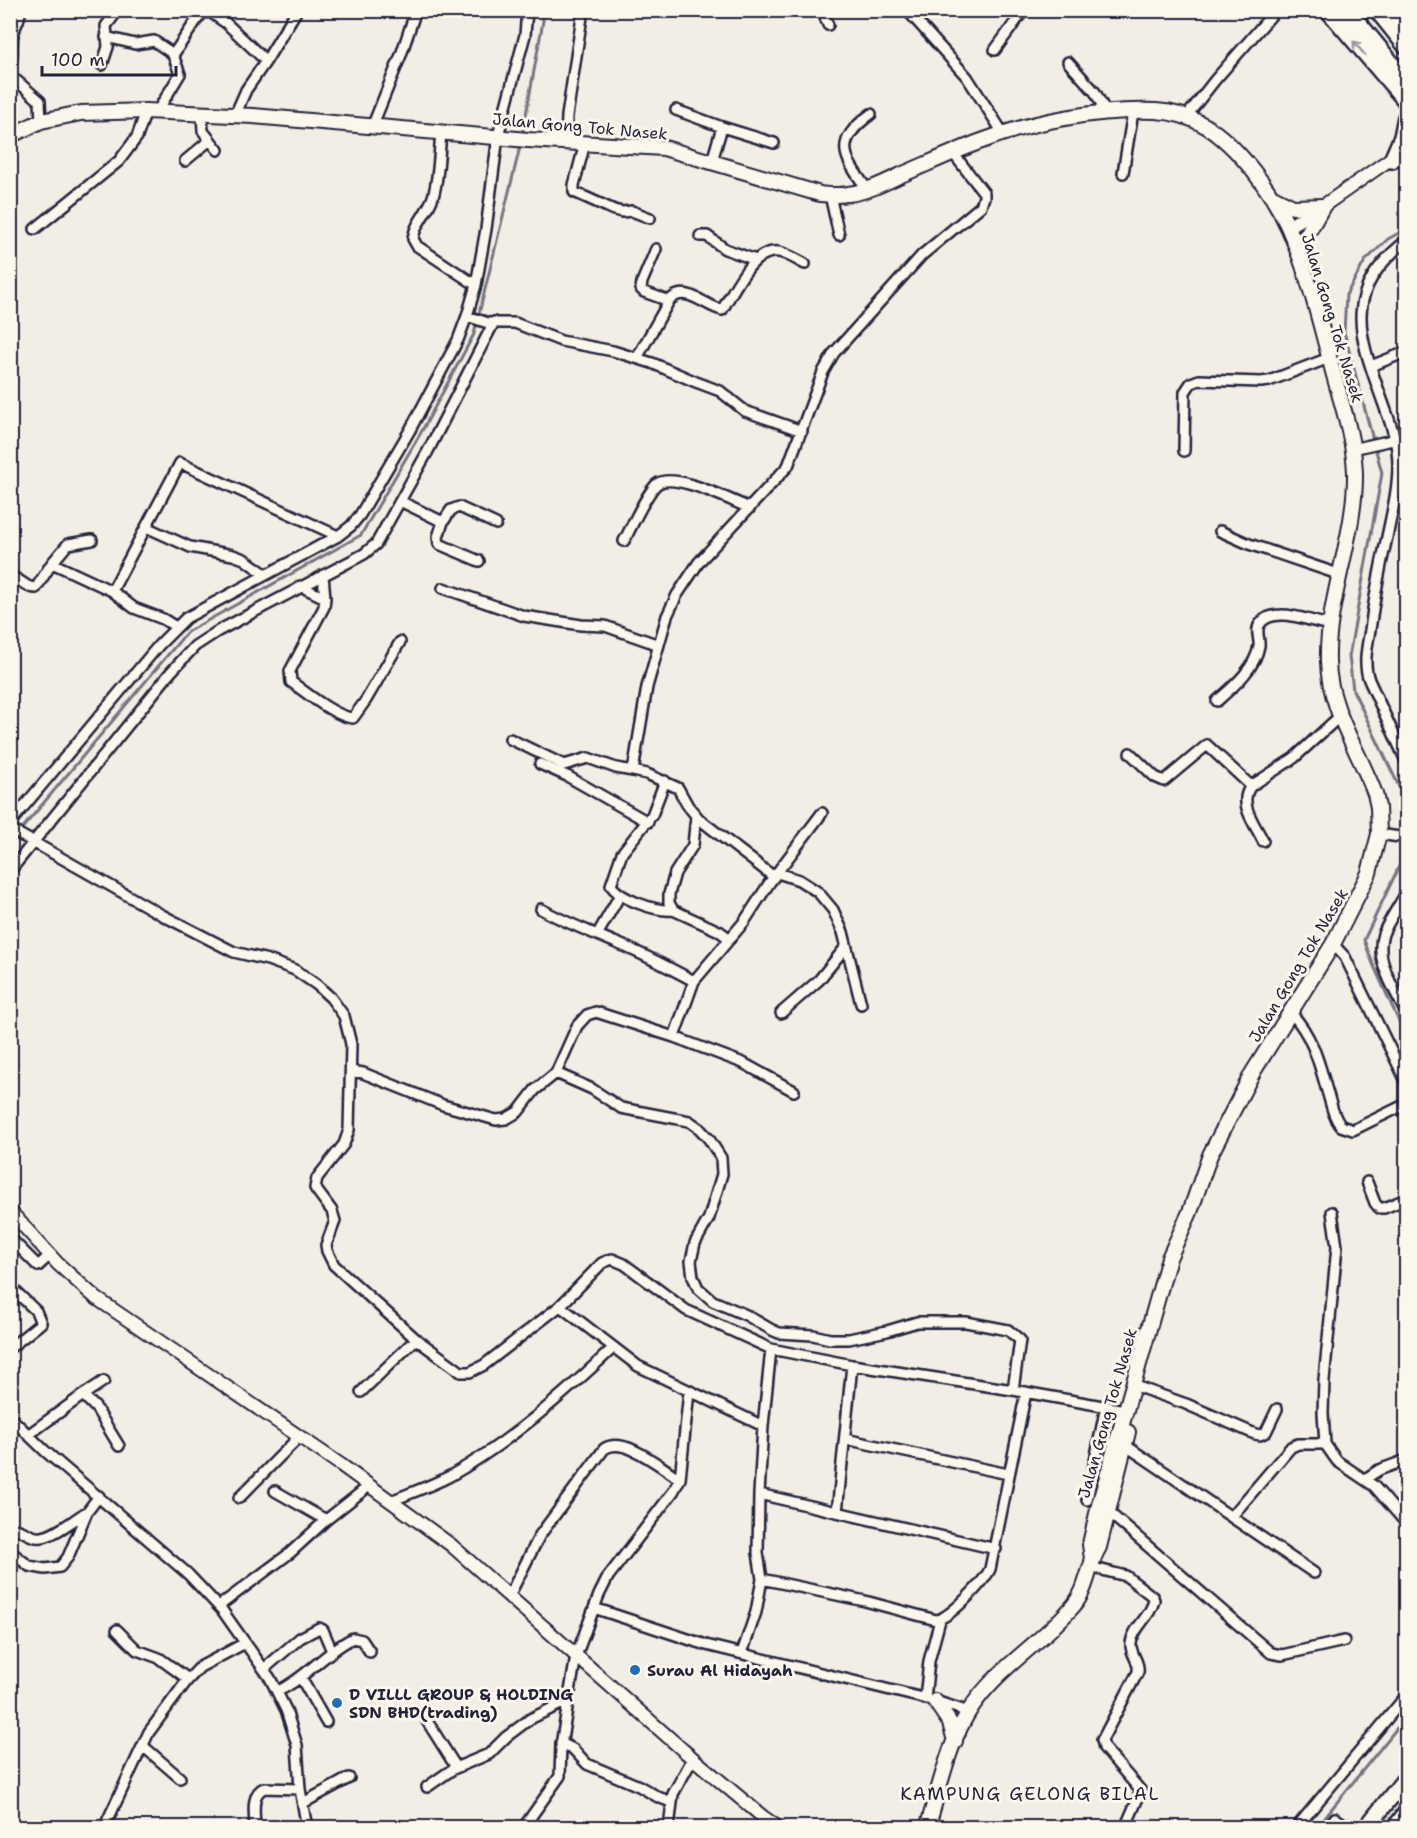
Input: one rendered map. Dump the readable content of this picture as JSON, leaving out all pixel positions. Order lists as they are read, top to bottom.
{
  "streets": {
    "main road": ["Jalan Gong Tok Nasek"]
  },
  "districts": ["KAMPUNG GELONG BILAL"],
  "places": ["Surau Al Hidayah", "D VILLL GROUP & HOLDING SDN BHD(trading)"],
  "scale_bar": "100 m"
}
